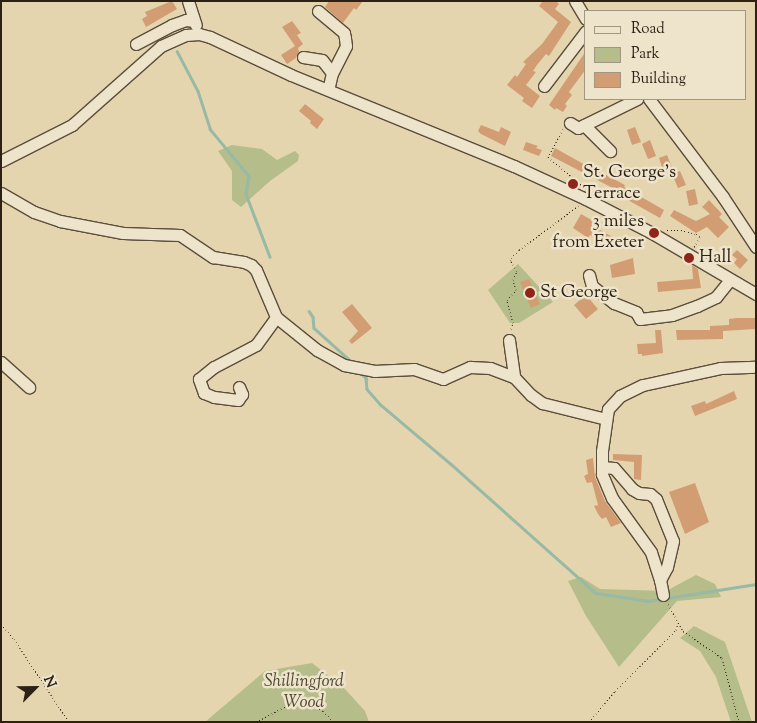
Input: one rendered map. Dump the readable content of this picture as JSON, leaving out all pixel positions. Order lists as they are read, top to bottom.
{
  "parks": ["Shillingford Wood"],
  "places": [
    "St. George's Terrace",
    "3 miles from Exeter",
    "Hall",
    "St George"
  ],
  "legend": ["Road", "Park", "Building"],
  "north": "top right"
}
